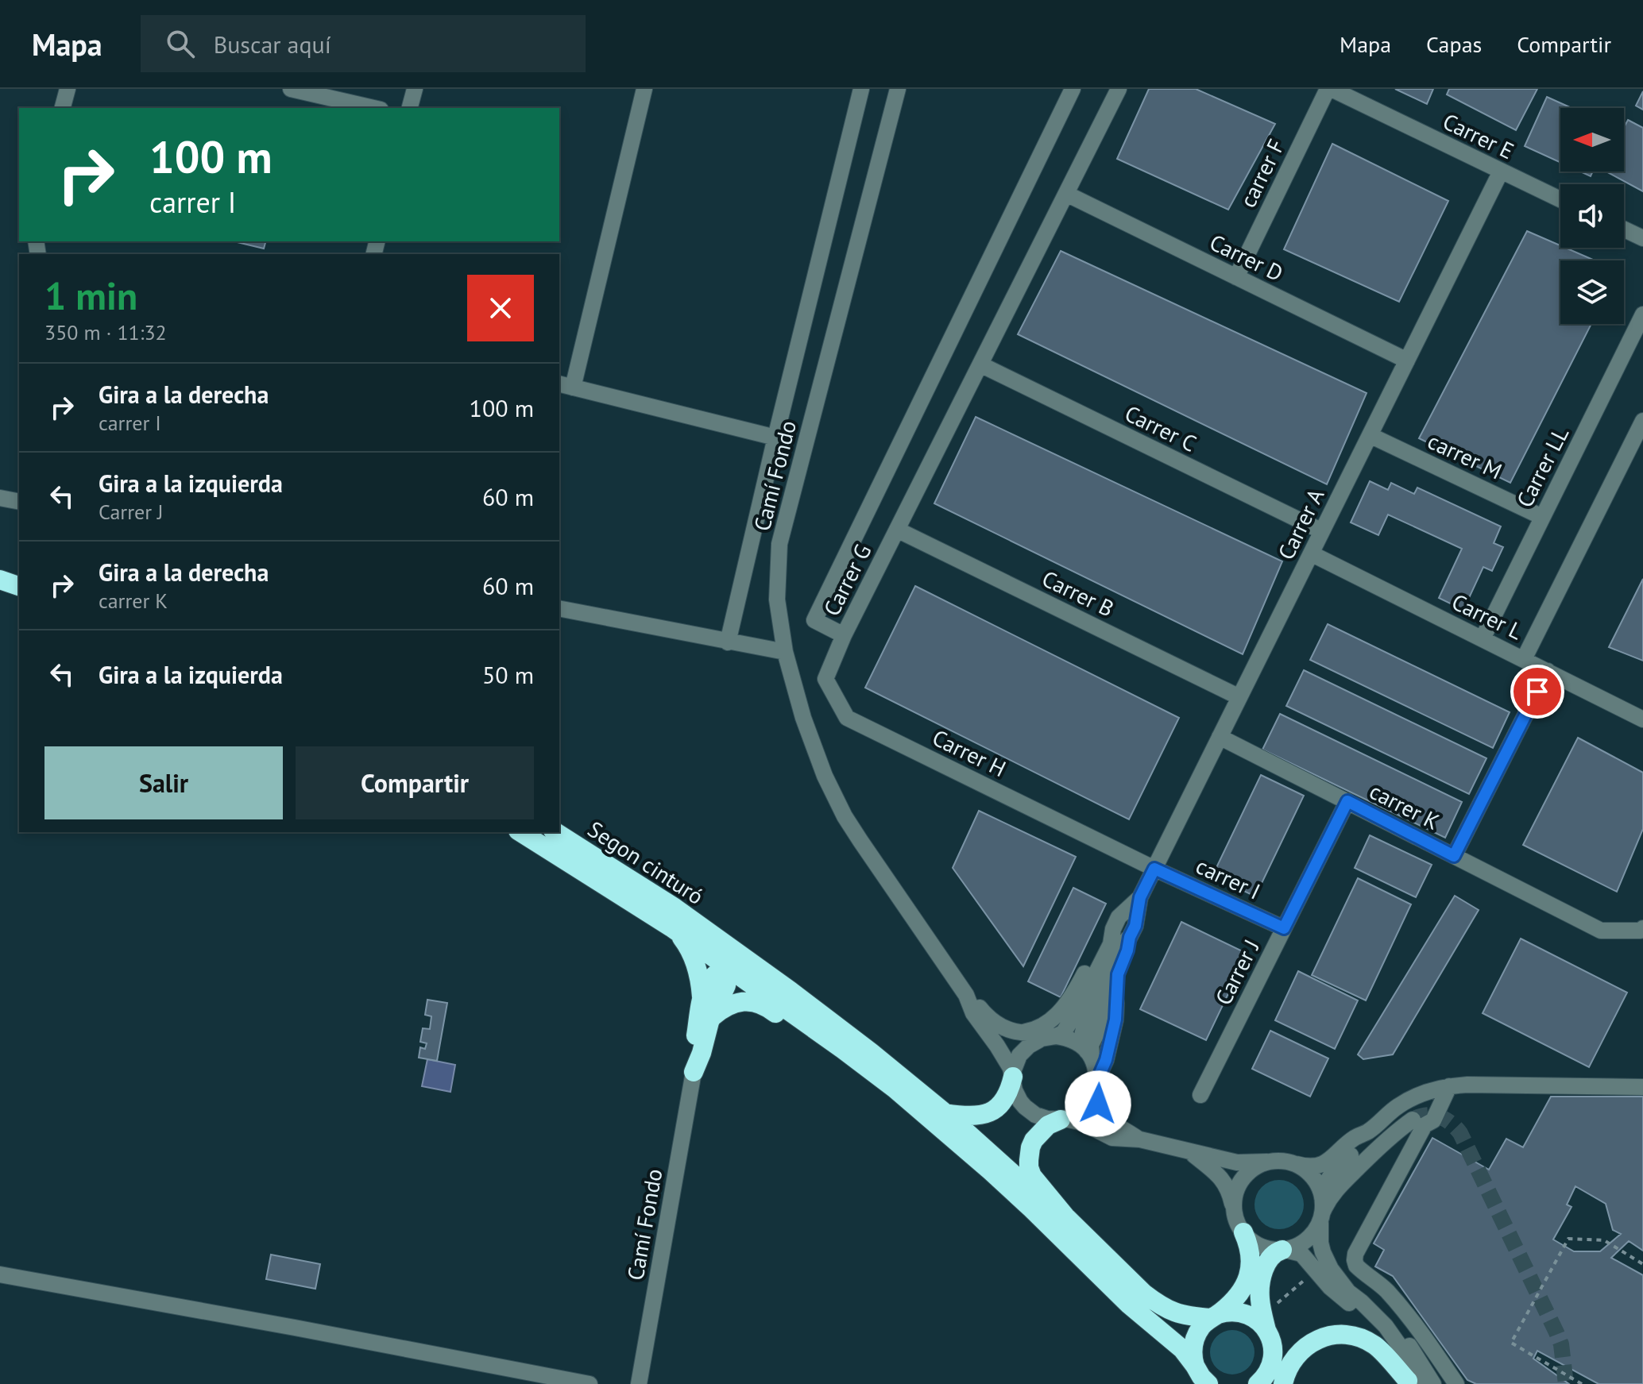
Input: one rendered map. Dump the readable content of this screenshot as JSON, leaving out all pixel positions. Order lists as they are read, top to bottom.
{
  "streets": {
    "highway": ["Segon cinturó"],
    "street": [
      "Carrer E",
      "carrer F",
      "Carrer D",
      "Carrer C",
      "carrer M",
      "Carrer LL",
      "Camí Fondo",
      "Carrer A",
      "Carrer G",
      "Carrer B",
      "Carrer L",
      "Carrer H",
      "carrer K",
      "carrer I",
      "Carrer J"
    ]
  },
  "crossings": [
    ["Carrer E", "carrer F"],
    ["Carrer E", "Carrer A"],
    ["carrer F", "Carrer D"],
    ["Carrer D", "Carrer A"],
    ["Carrer D", "Carrer G"],
    ["Carrer C", "Carrer A"],
    ["Carrer C", "Carrer G"],
    ["carrer M", "Carrer LL"],
    ["carrer M", "Carrer A"],
    ["Carrer LL", "Carrer L"],
    ["Carrer A", "Carrer B"],
    ["Carrer A", "Carrer L"],
    ["Carrer A", "Carrer H"],
    ["Carrer A", "carrer K"],
    ["Carrer A", "carrer I"],
    ["Carrer G", "Carrer B"],
    ["Carrer G", "Carrer H"],
    ["Carrer H", "carrer I"],
    ["carrer K", "Carrer J"],
    ["carrer I", "Carrer J"]
  ],
  "north": "left",
  "page": {
    "header": "Mapa",
    "search": "Buscar aquí",
    "nav": ["Mapa", "Capas", "Compartir"],
    "turn": ["100 m", "carrer I"],
    "heading": ["1 min", "350 m · 11:32"],
    "list": [
      {
        "name": "Gira a la derecha",
        "note": "carrer I",
        "value": "100 m"
      },
      {
        "name": "Gira a la izquierda",
        "note": "Carrer J",
        "value": "60 m"
      },
      {
        "name": "Gira a la derecha",
        "note": "carrer K",
        "value": "60 m"
      },
      {
        "name": "Gira a la izquierda",
        "value": "50 m"
      }
    ],
    "buttons": ["Salir", "Compartir"]
  }
}
